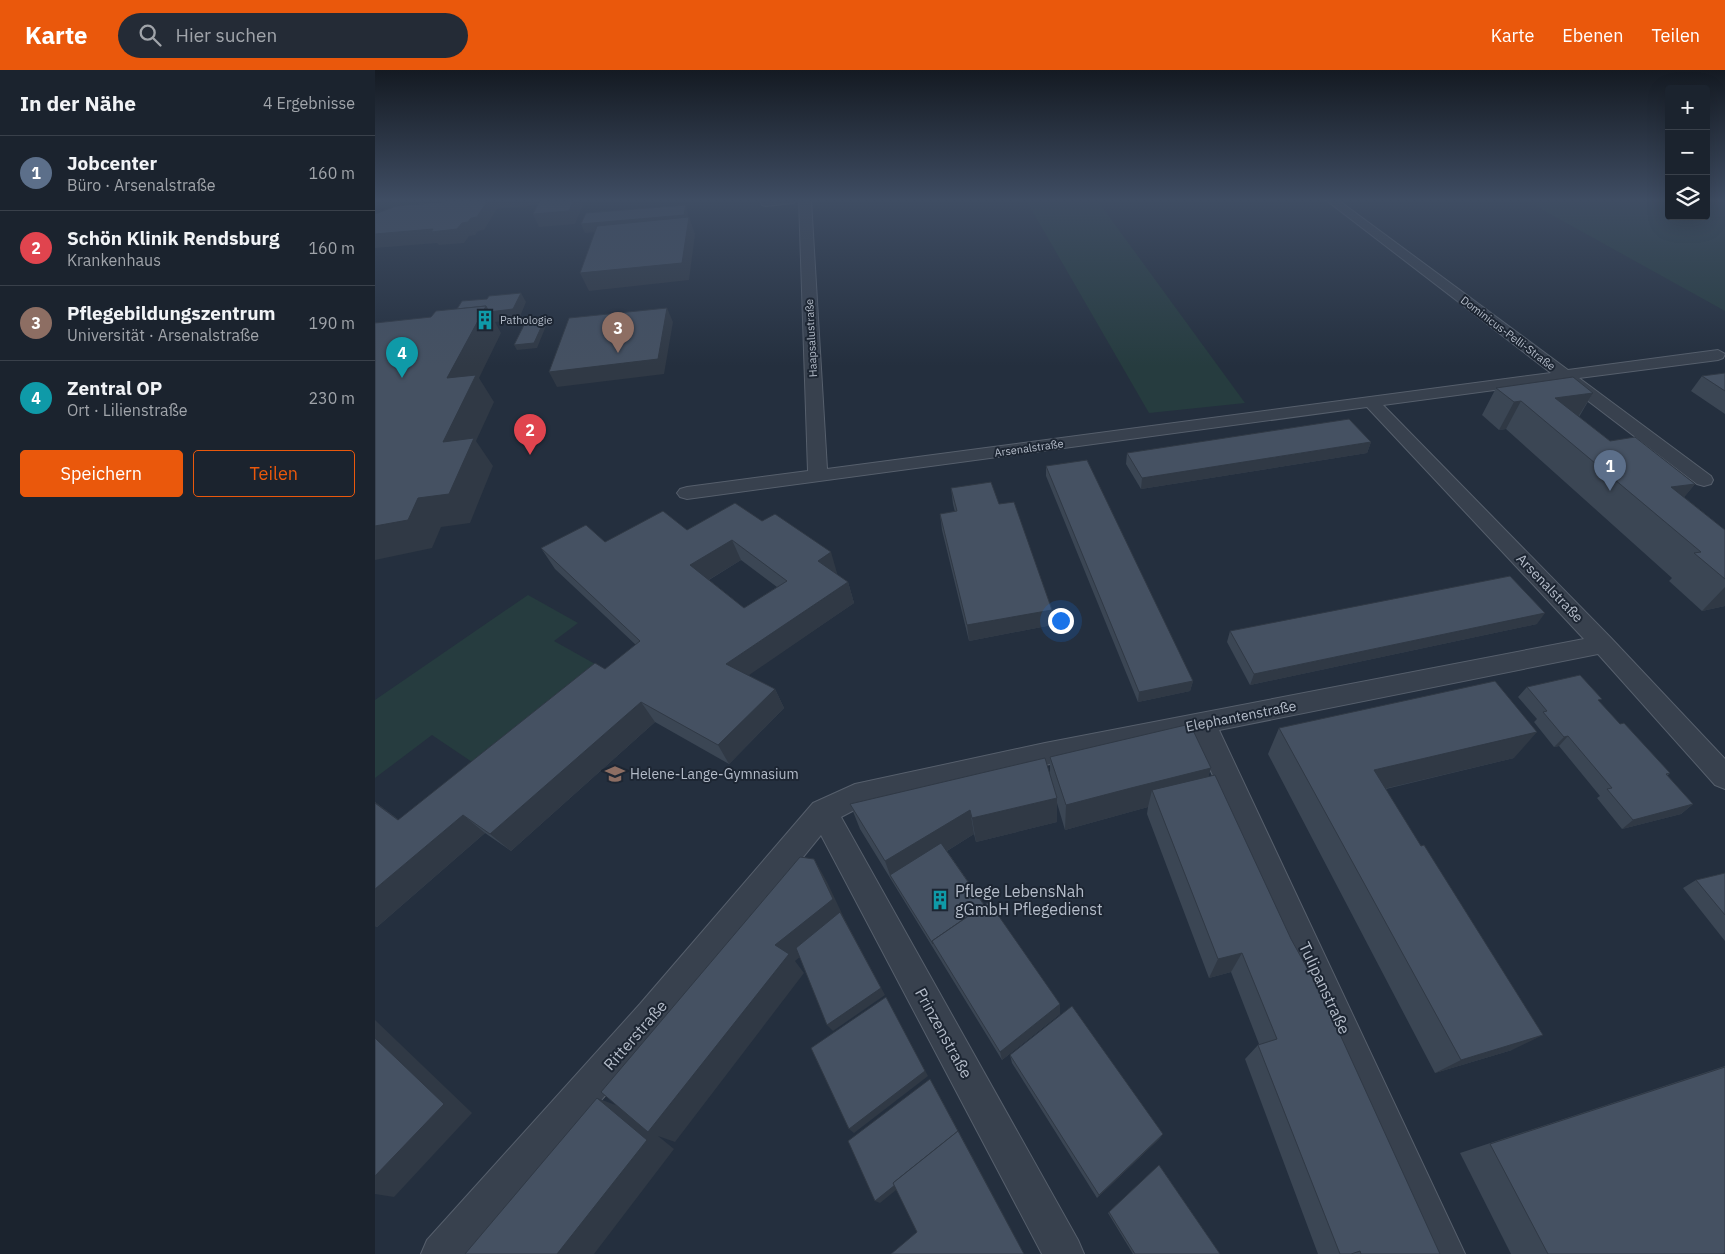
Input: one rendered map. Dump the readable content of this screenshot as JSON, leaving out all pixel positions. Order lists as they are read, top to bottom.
{
  "streets": {
    "street": [
      "Dominicus-Pelli-Straße",
      "Haapsalustraße",
      "Arsenalstraße",
      "Elephantenstraße",
      "Tulipanstraße",
      "Prinzenstraße",
      "Ritterstraße"
    ]
  },
  "crossings": [
    ["Dominicus-Pelli-Straße", "Arsenalstraße"],
    ["Haapsalustraße", "Arsenalstraße"],
    ["Arsenalstraße", "Elephantenstraße"],
    ["Elephantenstraße", "Tulipanstraße"],
    ["Elephantenstraße", "Prinzenstraße"],
    ["Elephantenstraße", "Ritterstraße"],
    ["Prinzenstraße", "Ritterstraße"]
  ],
  "places": {
    "building": ["Pathologie", "Pflege LebensNah gGmbH Pflegedienst"],
    "school or university": ["Helene-Lange-Gymnasium"]
  },
  "page": {
    "header": "Karte",
    "search": "Hier suchen",
    "nav": ["Karte", "Ebenen", "Teilen"],
    "heading": ["In der Nähe", "4 Ergebnisse"],
    "map_buttons": ["+", "−"],
    "list": [
      {
        "mark": "1",
        "name": "Jobcenter",
        "note": "Büro · Arsenalstraße",
        "value": "160 m"
      },
      {
        "mark": "2",
        "name": "Schön Klinik Rendsburg",
        "note": "Krankenhaus",
        "value": "160 m"
      },
      {
        "mark": "3",
        "name": "Pflegebildungszentrum",
        "note": "Universität · Arsenalstraße",
        "value": "190 m"
      },
      {
        "mark": "4",
        "name": "Zentral OP",
        "note": "Ort · Lilienstraße",
        "value": "230 m"
      }
    ],
    "pins": [
      "3",
      "4",
      "2",
      "1"
    ],
    "buttons": ["Speichern", "Teilen"]
  }
}
